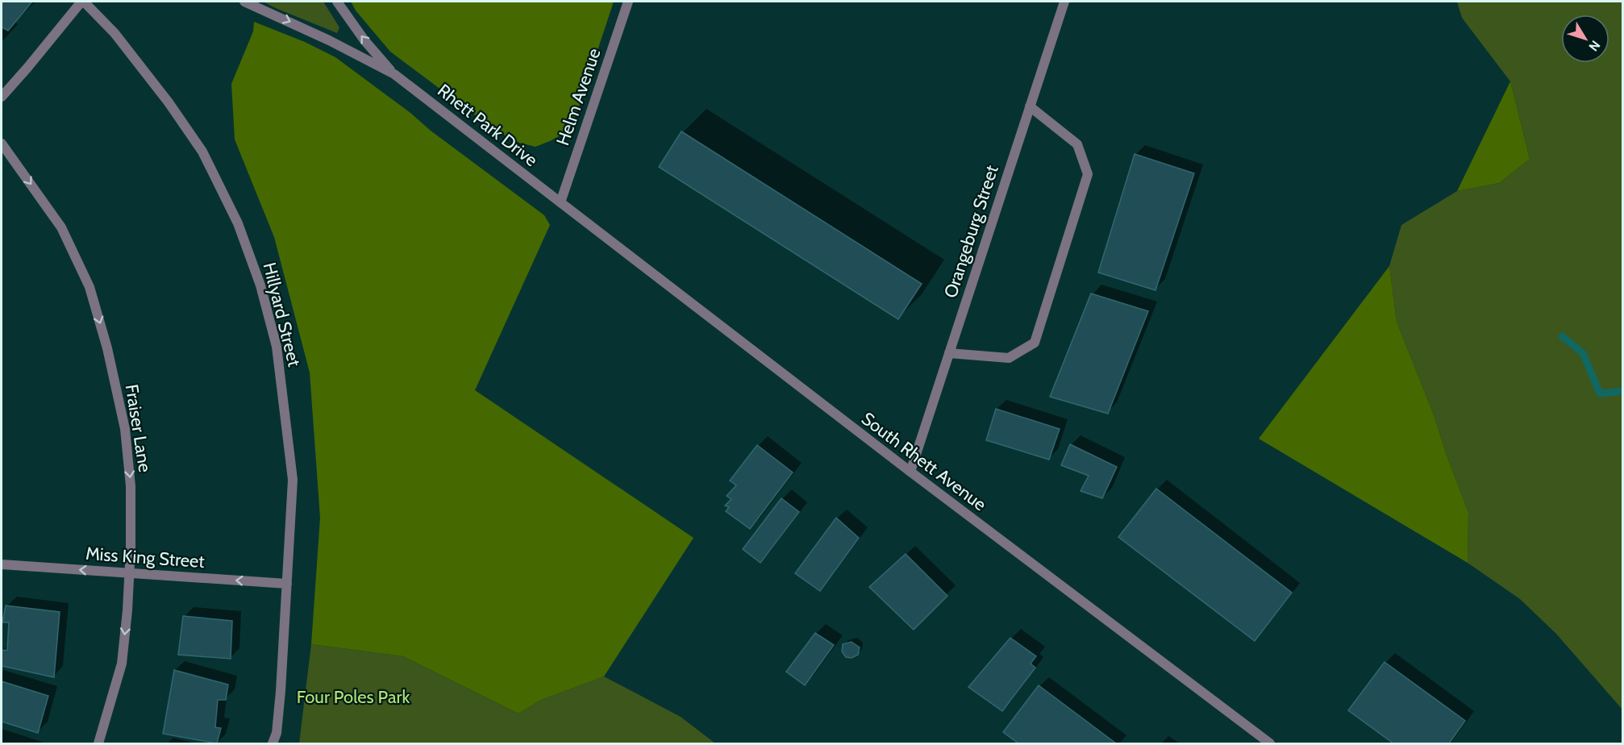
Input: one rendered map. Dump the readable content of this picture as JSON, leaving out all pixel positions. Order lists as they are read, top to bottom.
{
  "streets": {
    "street": [
      "Helm Avenue",
      "Rhett Park Drive",
      "Orangeburg Street",
      "Hillyard Street",
      "Fraiser Lane",
      "South Rhett Avenue",
      "Miss King Street"
    ]
  },
  "crossings": [
    ["Helm Avenue", "Rhett Park Drive"],
    ["Helm Avenue", "South Rhett Avenue"],
    ["Rhett Park Drive", "South Rhett Avenue"],
    ["Orangeburg Street", "South Rhett Avenue"],
    ["Hillyard Street", "Miss King Street"],
    ["Fraiser Lane", "Miss King Street"]
  ],
  "one_way": ["Fraiser Lane", "Miss King Street"],
  "parks": ["Four Poles Park"],
  "north": "bottom right"
}
